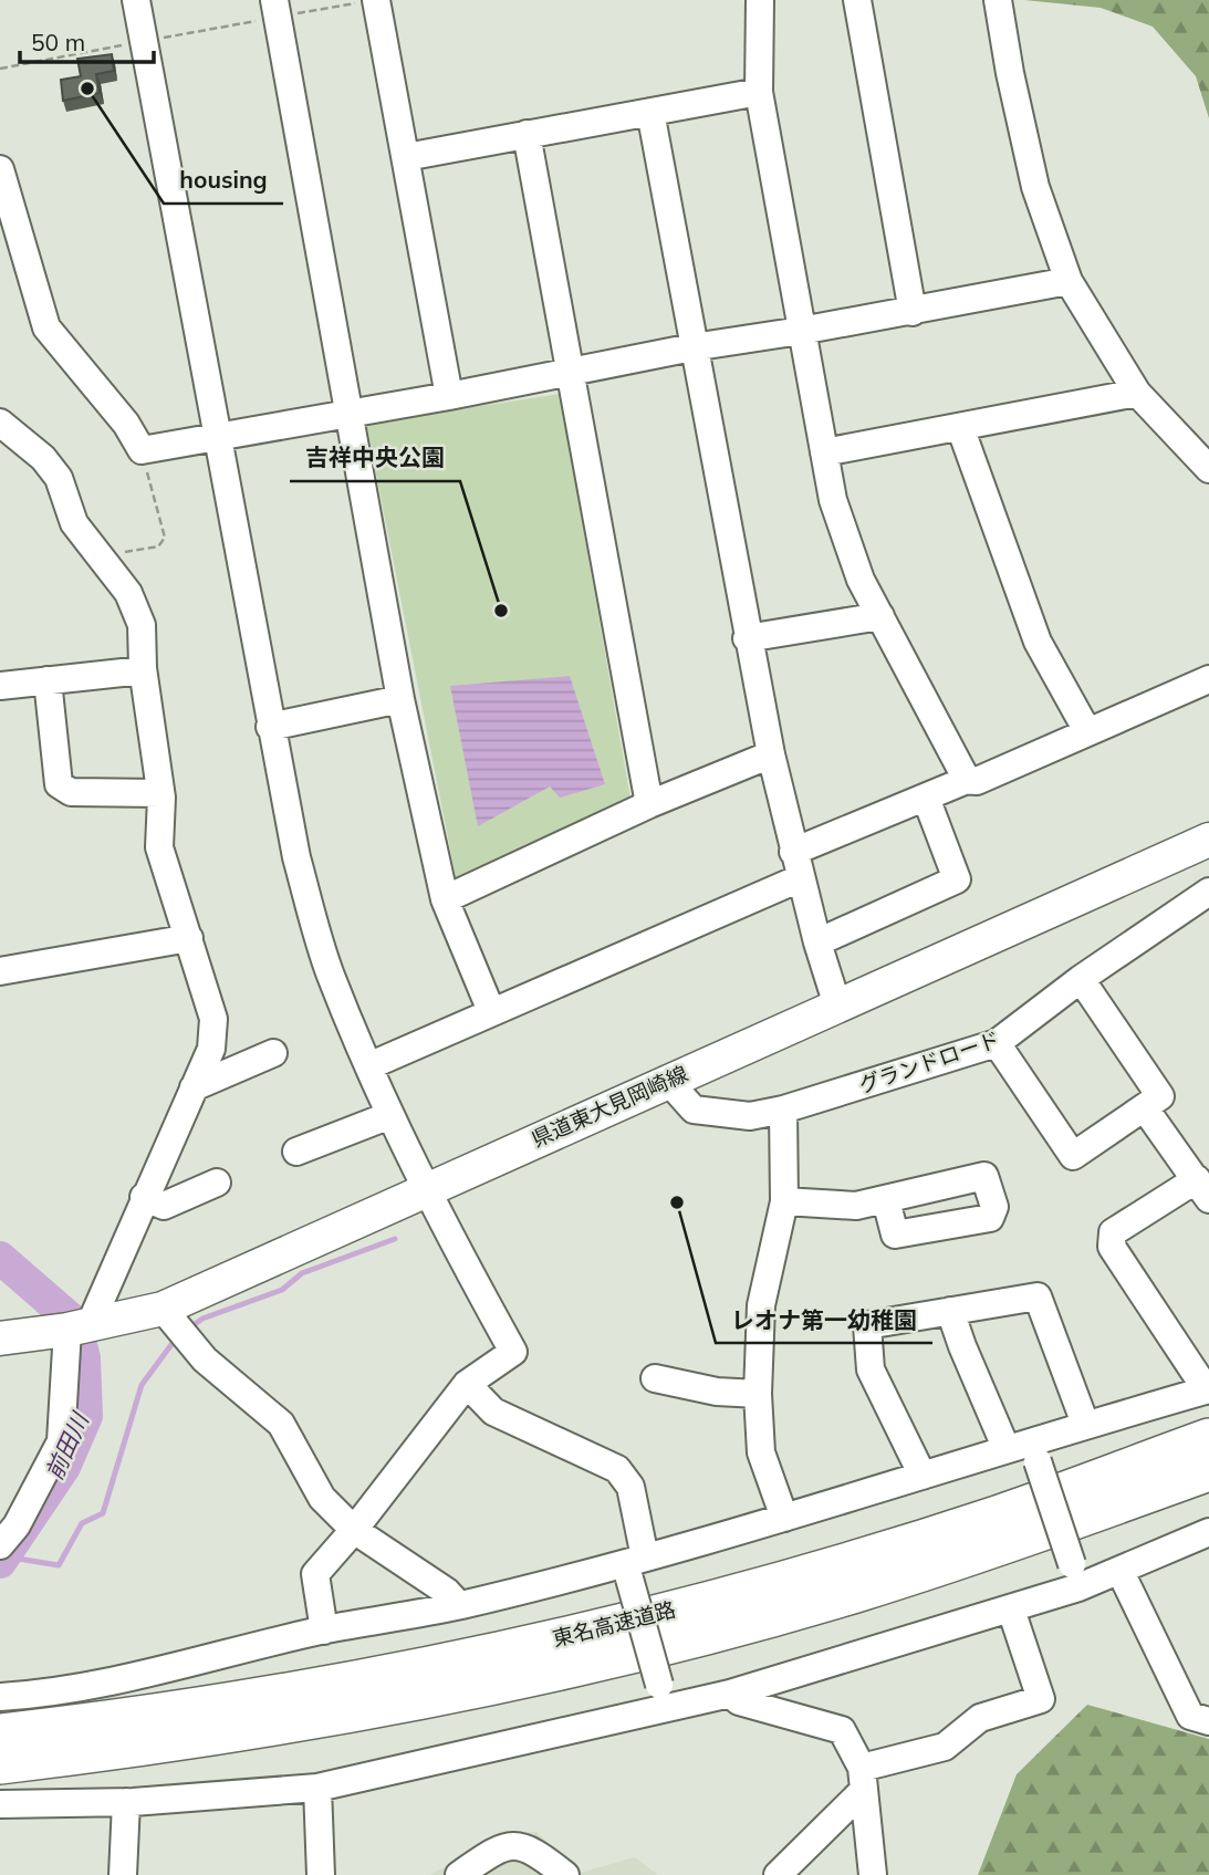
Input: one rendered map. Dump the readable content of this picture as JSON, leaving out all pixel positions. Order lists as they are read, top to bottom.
{
  "streets": {
    "highway": ["東名高速道路"],
    "main road": ["県道東大見岡崎線"],
    "street": ["グランドロード"]
  },
  "crossings": [
    ["グランドロード", "県道東大見岡崎線"]
  ],
  "water": ["前田川"],
  "places": ["housing", "吉祥中央公園", "レオナ第一幼稚園"],
  "scale_bar": "50 m"
}
